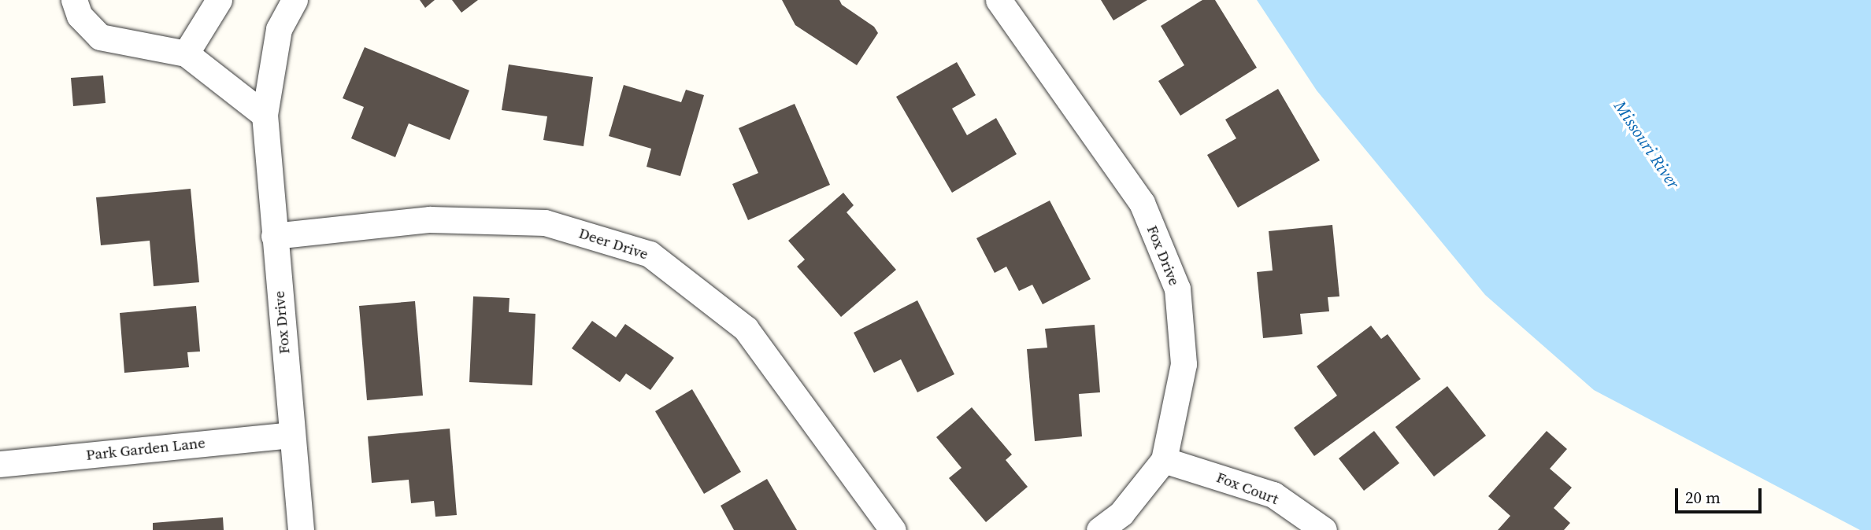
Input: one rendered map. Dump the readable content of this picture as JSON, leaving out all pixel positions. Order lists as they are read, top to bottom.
{
  "streets": {
    "street": [
      "Deer Drive",
      "Fox Drive",
      "Park Garden Lane",
      "Fox Court"
    ]
  },
  "crossings": [
    ["Deer Drive", "Fox Drive"],
    ["Fox Drive", "Park Garden Lane"],
    ["Fox Drive", "Fox Court"]
  ],
  "water": ["Missouri River"],
  "scale_bar": "20 m"
}
